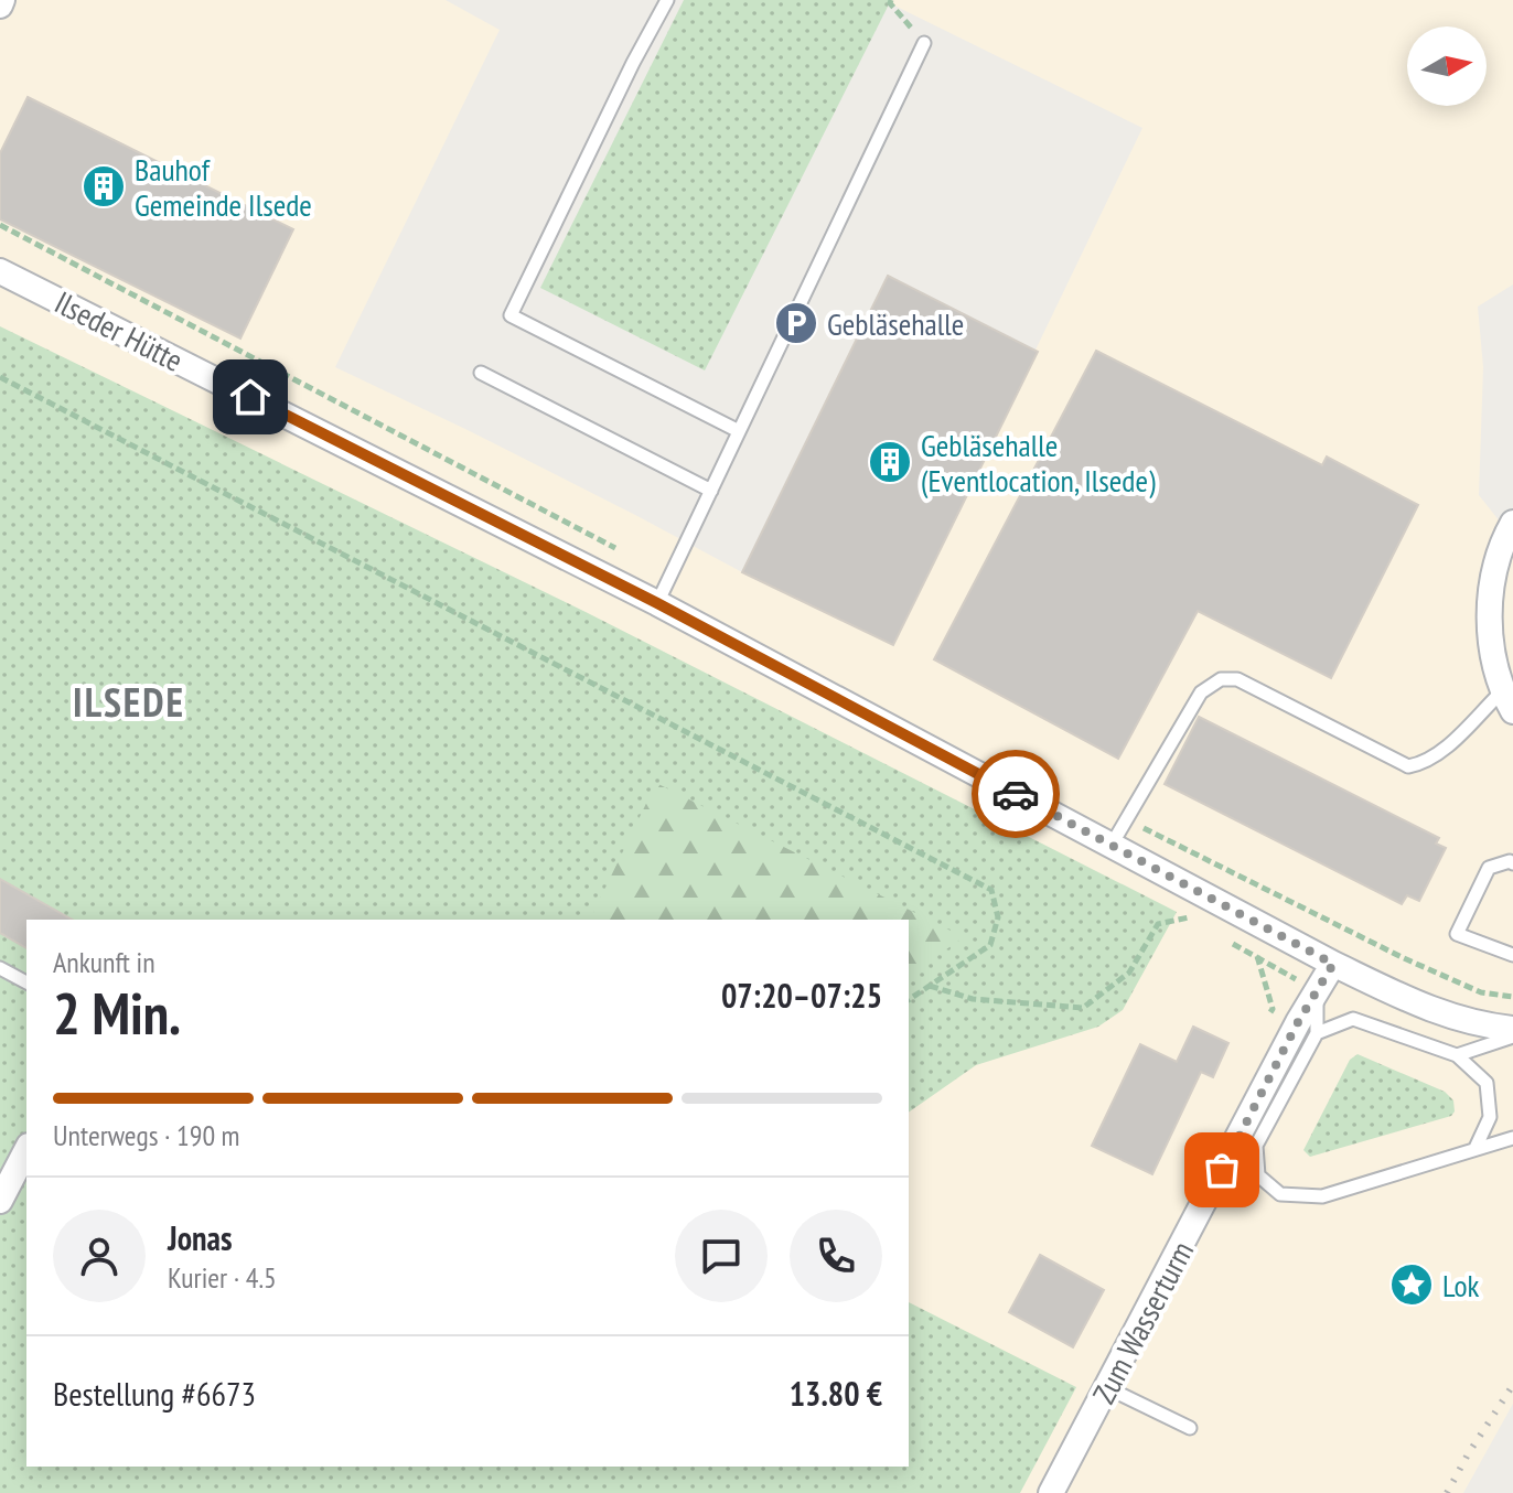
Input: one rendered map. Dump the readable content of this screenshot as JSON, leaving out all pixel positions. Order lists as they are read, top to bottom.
{
  "streets": {
    "street": ["Ilseder Hütte", "Zum Wasserturm"]
  },
  "crossings": [
    ["Ilseder Hütte", "Zum Wasserturm"]
  ],
  "districts": ["ILSEDE"],
  "places": {
    "building": ["Bauhof Gemeinde Ilsede", "Gebläsehalle (Eventlocation, Ilsede)"],
    "parking": ["Gebläsehalle"],
    "place": ["Lok"]
  },
  "north": "right",
  "page": {
    "heading": ["2 Min.", "Ankunft in", "07:20–07:25"],
    "panel": [
      "Jonas",
      "Kurier · 4.5",
      "Bestellung #6673",
      "13.80 €"
    ],
    "bar": "Unterwegs · 190 m"
  }
}
